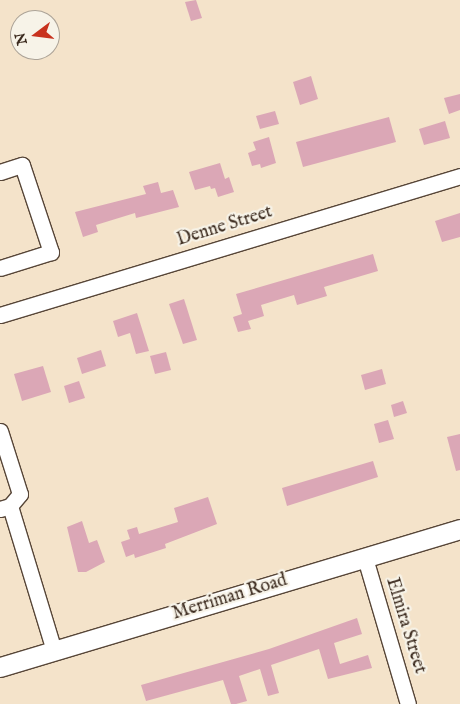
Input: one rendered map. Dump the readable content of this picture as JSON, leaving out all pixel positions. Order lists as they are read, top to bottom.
{
  "streets": {
    "main road": ["Merriman Road"],
    "street": ["Denne Street", "Elmira Street"]
  },
  "crossings": [
    ["Merriman Road", "Elmira Street"]
  ],
  "north": "left"
}
